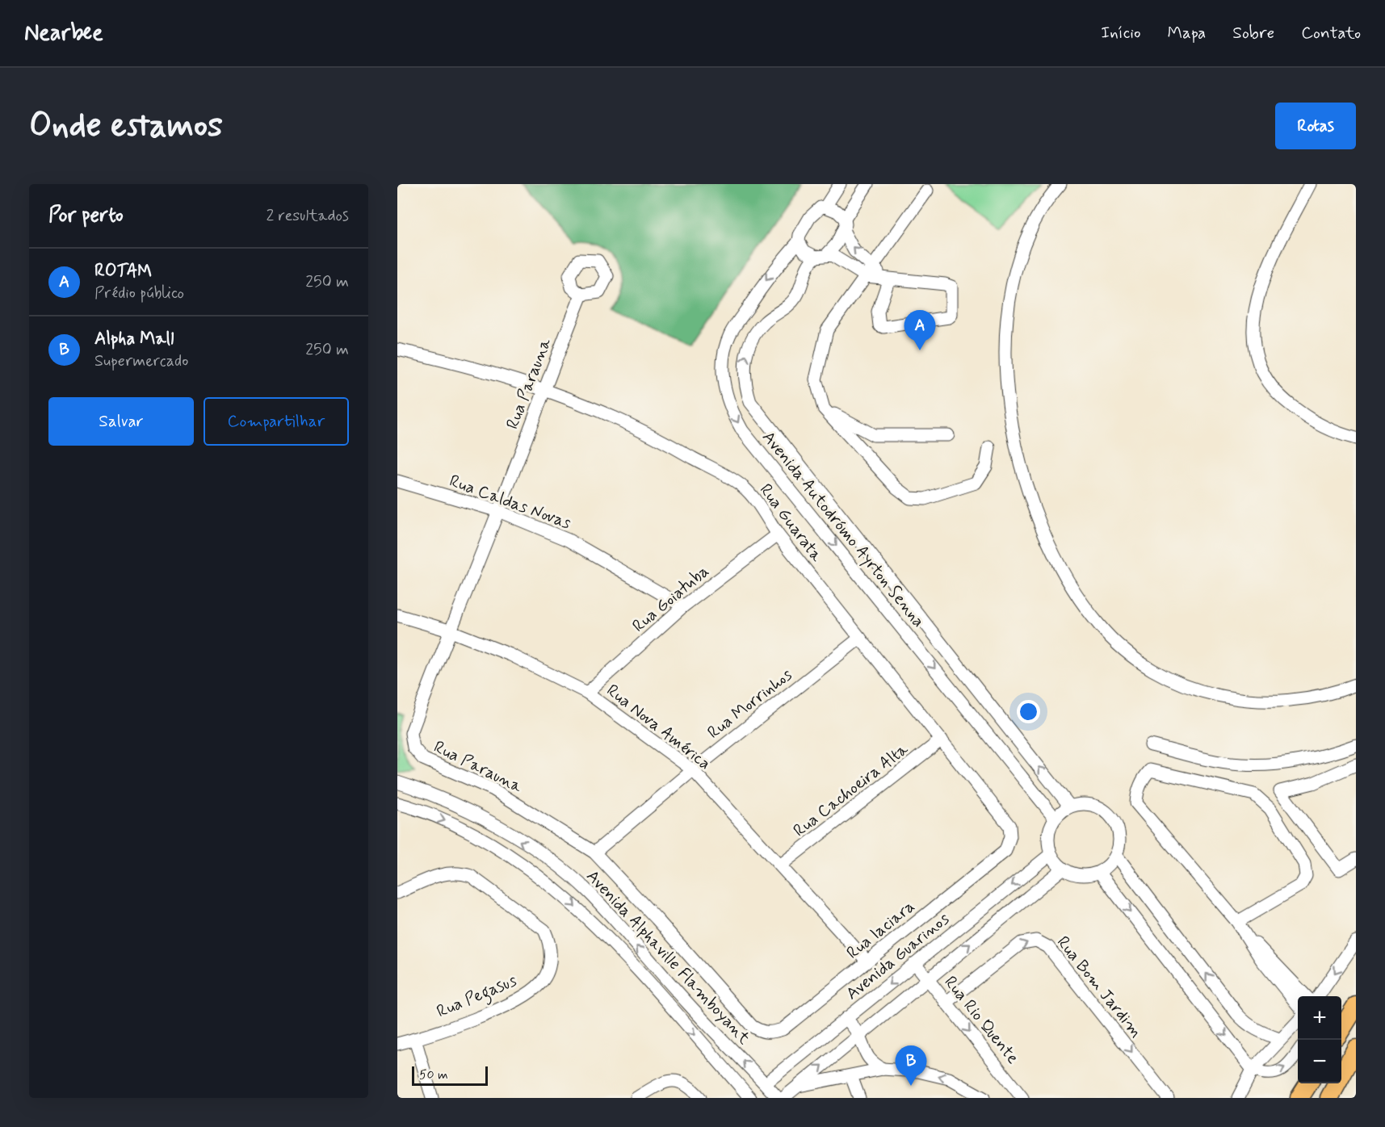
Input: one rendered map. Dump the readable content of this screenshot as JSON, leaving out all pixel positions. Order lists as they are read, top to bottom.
{
  "streets": {
    "street": [
      "Rua Parauna",
      "Rua Caldas Novas",
      "Rua Guarata",
      "Avenida Autodrómo Ayrton Senna",
      "Rua Goiatuba",
      "Rua Morrinhos",
      "Rua Nova América",
      "Rua Cachoeira Alta",
      "Rua Iaciara",
      "Avenida Guarinos",
      "Avenida Alphaville Flamboyant",
      "Rua Bom Jardim",
      "Rua Pegasus",
      "Rua Rio Quente"
    ]
  },
  "crossings": [
    ["Rua Parauna", "Rua Caldas Novas"],
    ["Rua Parauna", "Rua Guarata"],
    ["Rua Parauna", "Rua Morrinhos"],
    ["Rua Parauna", "Rua Nova América"],
    ["Rua Parauna", "Rua Iaciara"],
    ["Rua Caldas Novas", "Rua Goiatuba"],
    ["Rua Guarata", "Rua Goiatuba"],
    ["Rua Guarata", "Rua Morrinhos"],
    ["Rua Guarata", "Rua Cachoeira Alta"],
    ["Rua Guarata", "Rua Iaciara"],
    ["Avenida Autodrómo Ayrton Senna", "Avenida Guarinos"],
    ["Rua Goiatuba", "Rua Nova América"],
    ["Rua Morrinhos", "Rua Nova América"],
    ["Rua Nova América", "Rua Cachoeira Alta"],
    ["Rua Nova América", "Rua Iaciara"],
    ["Avenida Guarinos", "Avenida Alphaville Flamboyant"],
    ["Avenida Guarinos", "Rua Rio Quente"],
    ["Rua Bom Jardim", "Rua Rio Quente"]
  ],
  "one_way": ["Rua Rio Quente"],
  "scale_bar": "50 m",
  "page": {
    "header": "Nearbee",
    "nav": [
      "Início",
      "Mapa",
      "Sobre",
      "Contato"
    ],
    "buttons": [
      "Rotas",
      ["Salvar", "Compartilhar"]
    ],
    "title": "Onde estamos",
    "heading": ["Por perto", "2 resultados"],
    "list": [
      {
        "mark": "A",
        "name": "ROTAM",
        "note": "Prédio público",
        "value": "250 m"
      },
      {
        "mark": "B",
        "name": "Alpha Mall",
        "note": "Supermercado",
        "value": "250 m"
      }
    ],
    "pins": ["A", "B"],
    "map_buttons": ["+", "−"],
    "scale": "50 m"
  }
}
